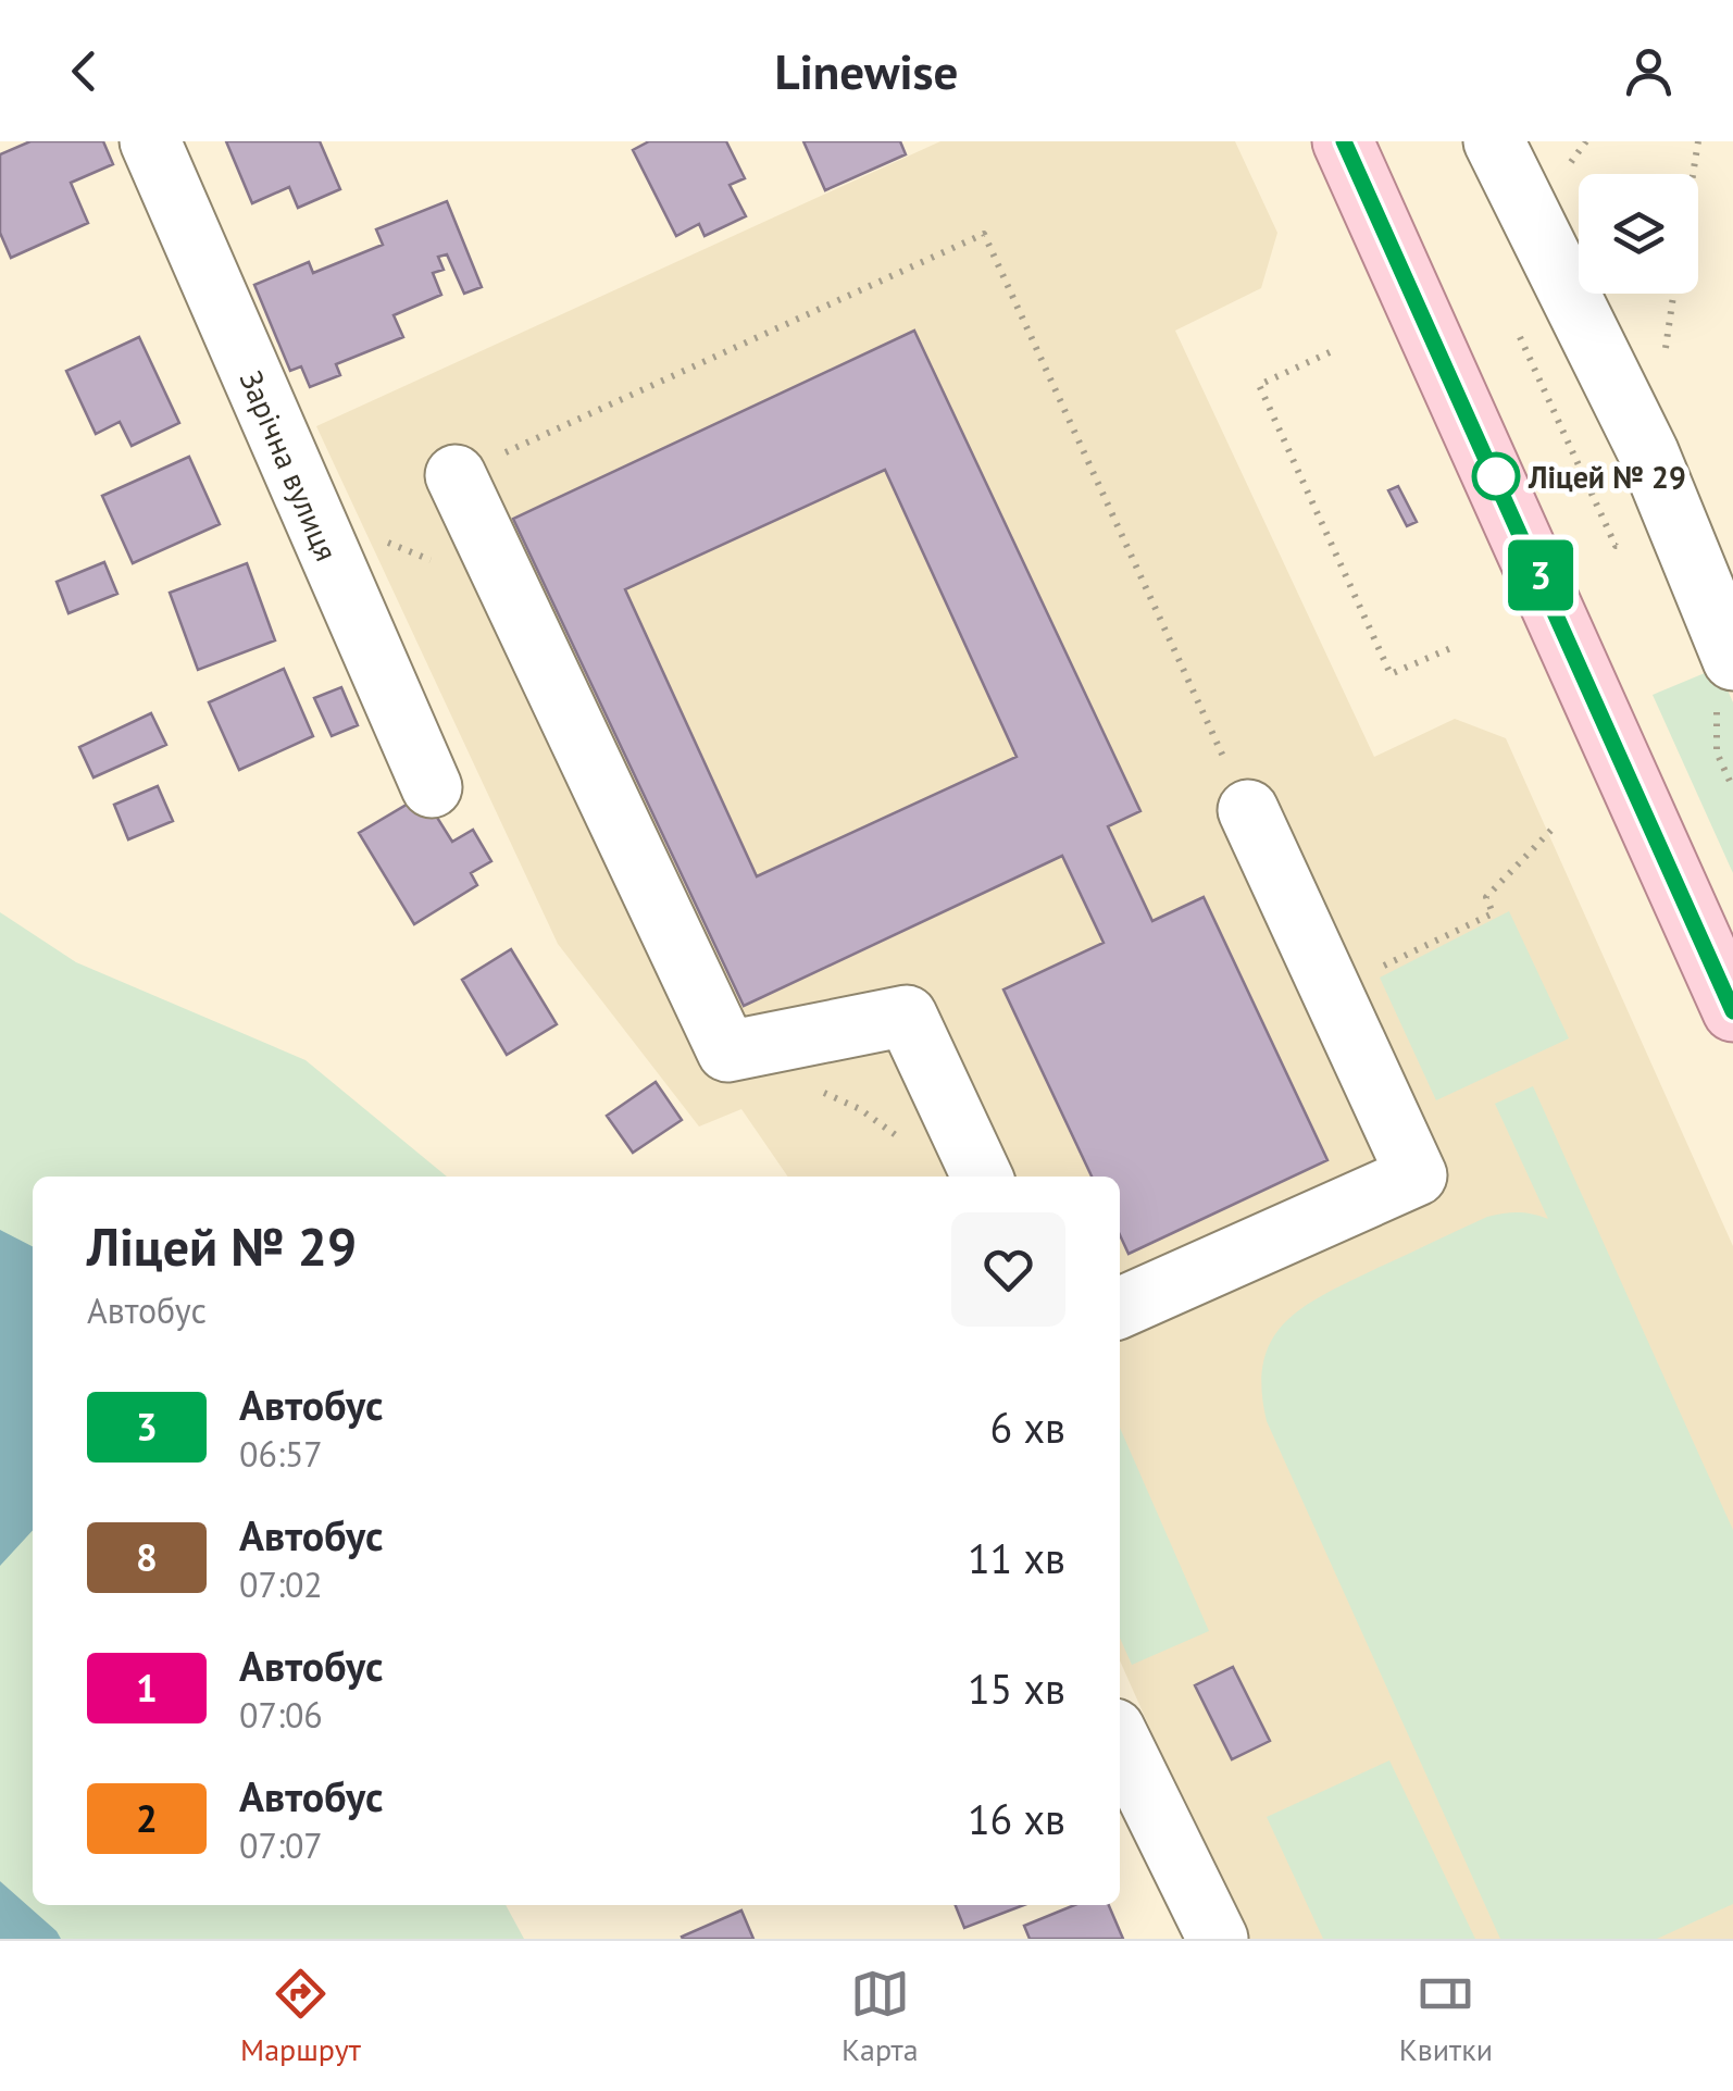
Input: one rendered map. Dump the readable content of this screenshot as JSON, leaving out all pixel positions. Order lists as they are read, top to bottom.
{
  "streets": {
    "street": ["Зарічна вулиця"]
  },
  "places": ["Ліцей № 29"],
  "lines": ["bus line 3"],
  "page": {
    "header": "Linewise",
    "on_map": "3",
    "heading": ["Ліцей № 29", "Автобус"],
    "list": [
      {
        "mark": "3",
        "name": "Автобус",
        "note": "06:57",
        "value": "6 хв"
      },
      {
        "mark": "8",
        "name": "Автобус",
        "note": "07:02",
        "value": "11 хв"
      },
      {
        "mark": "1",
        "name": "Автобус",
        "note": "07:06",
        "value": "15 хв"
      },
      {
        "mark": "2",
        "name": "Автобус",
        "note": "07:07",
        "value": "16 хв"
      }
    ],
    "tabs": ["Маршрут", "Карта", "Квитки"]
  }
}
